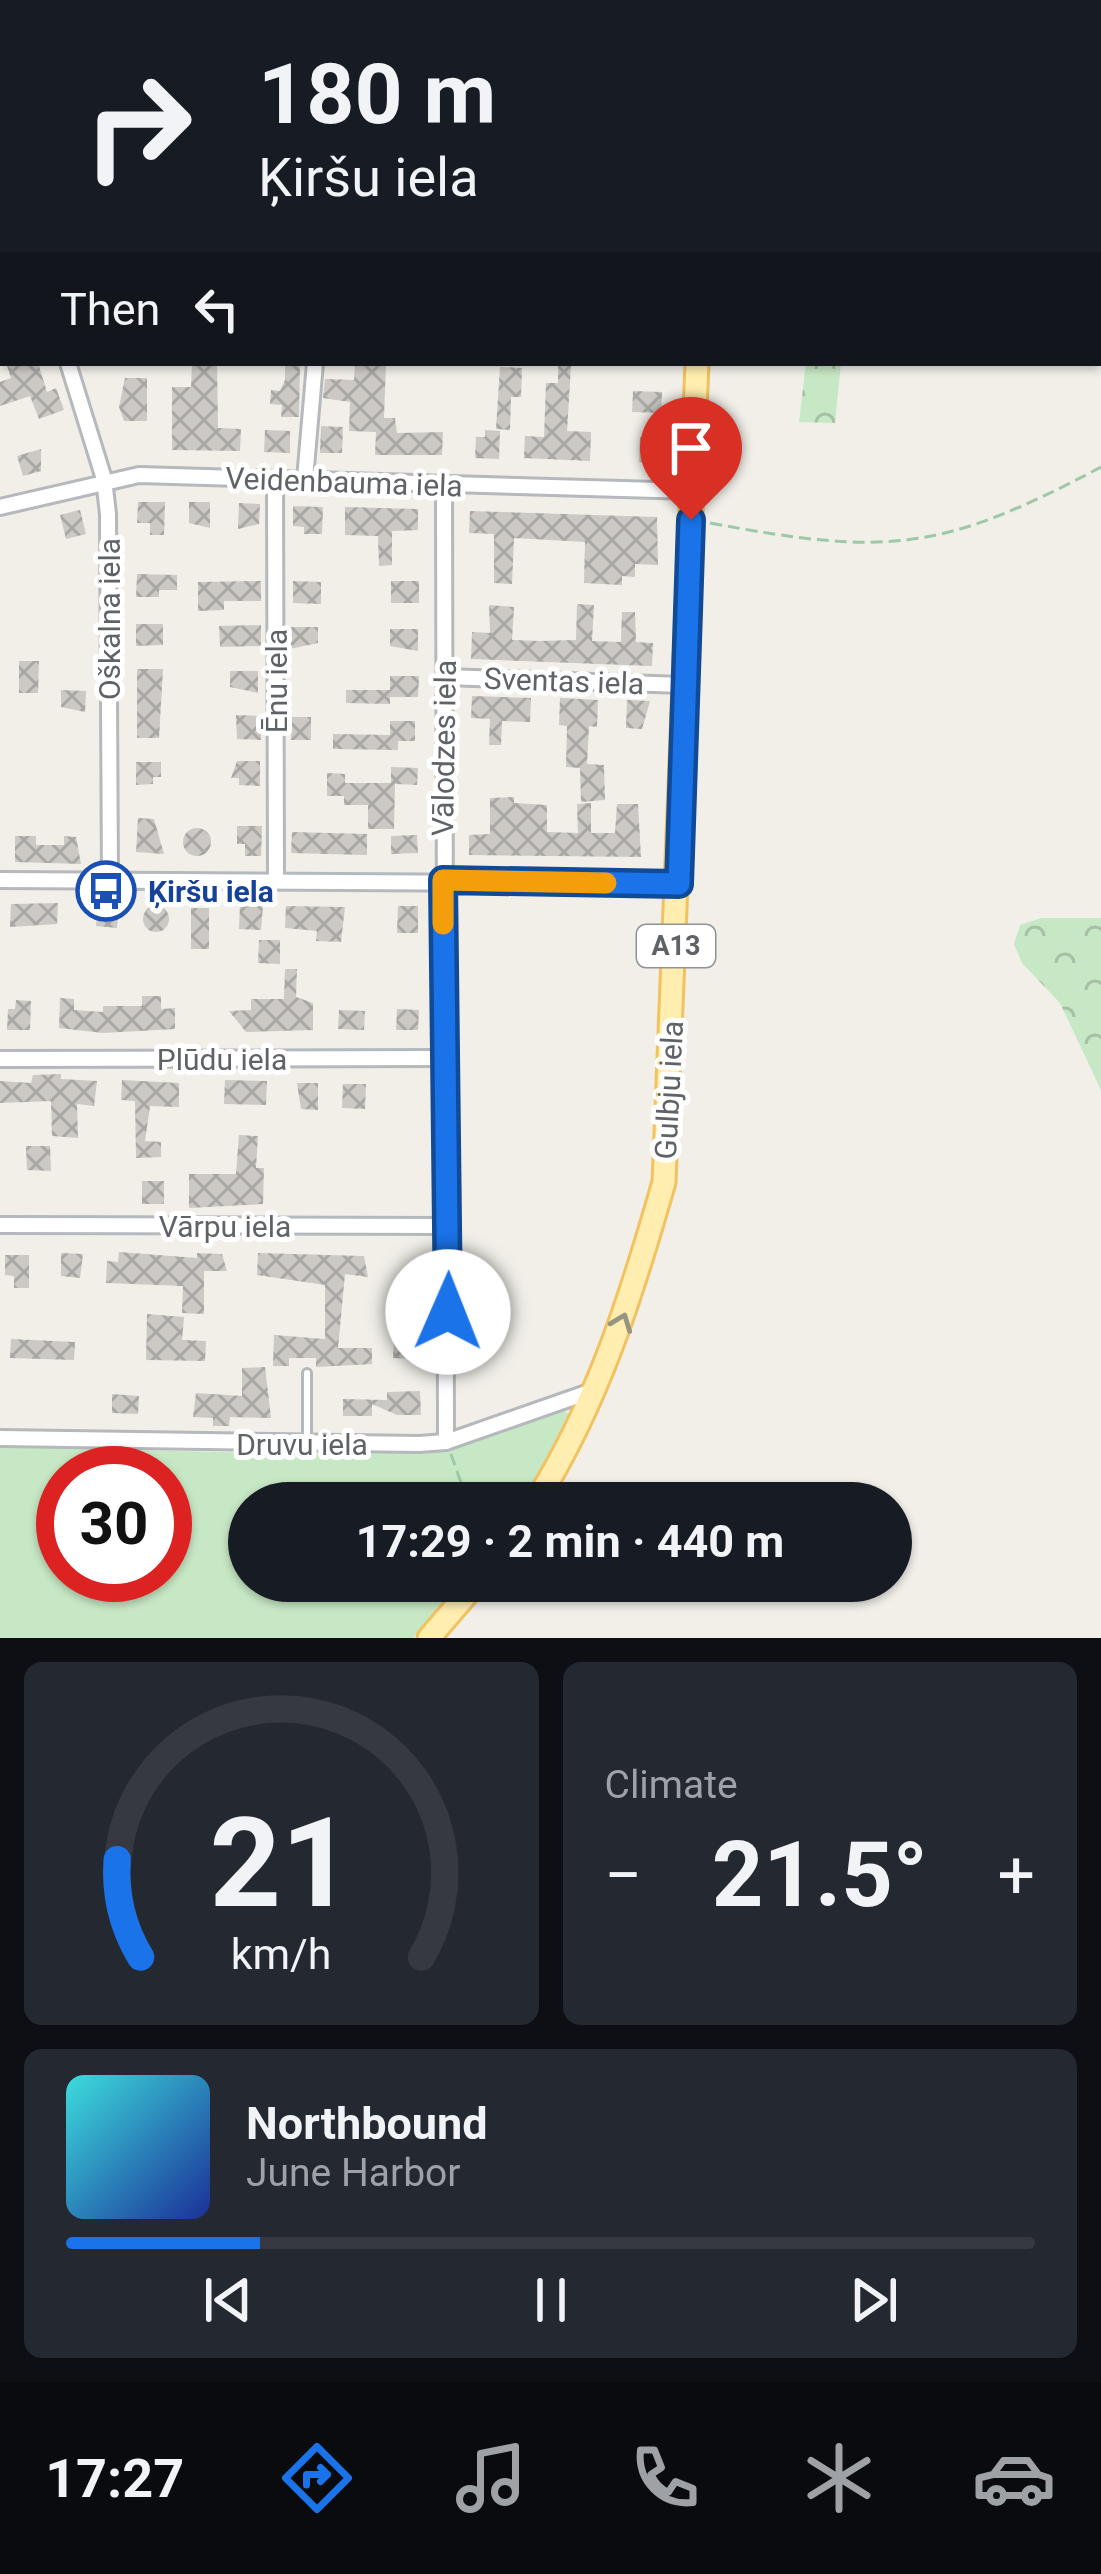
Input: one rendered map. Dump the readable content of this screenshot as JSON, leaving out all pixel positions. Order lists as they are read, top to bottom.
{
  "streets": {
    "main road": ["A13", "Gulbju iela"],
    "street": [
      "Veidenbauma iela",
      "Oškalna iela",
      "Ēnu iela",
      "Sventas iela",
      "Vālodzes iela",
      "Plūdu iela",
      "Vārpu iela",
      "Druvu iela"
    ]
  },
  "crossings": [
    ["Veidenbauma iela", "Oškalna iela"],
    ["Veidenbauma iela", "Ēnu iela"],
    ["Veidenbauma iela", "Vālodzes iela"],
    ["Veidenbauma iela", "Gulbju iela"],
    ["Sventas iela", "Vālodzes iela"],
    ["Sventas iela", "Gulbju iela"],
    ["Vālodzes iela", "Plūdu iela"],
    ["Vālodzes iela", "Vārpu iela"],
    ["Vālodzes iela", "Druvu iela"],
    ["Gulbju iela", "Druvu iela"]
  ],
  "one_way": ["Gulbju iela"],
  "places": {
    "bus stop": ["Ķiršu iela"]
  },
  "page": {
    "turn": ["180 m", "Ķiršu iela"],
    "then": "Then",
    "limit": "30",
    "trip": "17:29 · 2 min · 440 m",
    "tile": "Climate",
    "heat": ["−", "21.5°", "+"],
    "song": ["Northbound", "June Harbor"],
    "tabs": "17:27",
    "gauge": ["21", "km/h"]
  }
}
